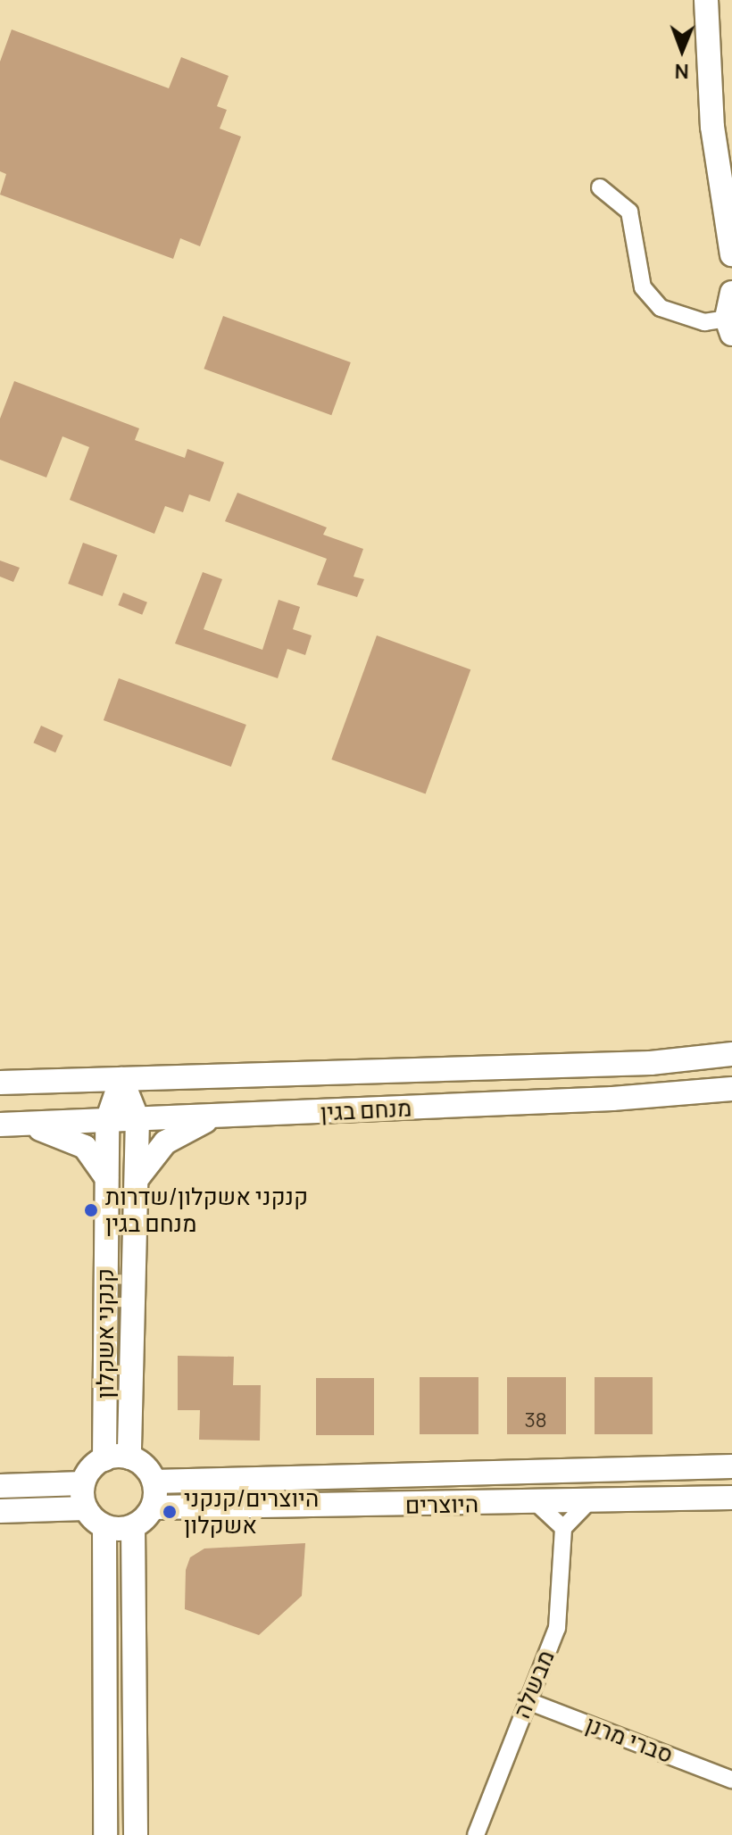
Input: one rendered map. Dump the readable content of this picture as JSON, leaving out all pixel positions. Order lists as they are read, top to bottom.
{
  "streets": {
    "street": [
      "מנחם בגין",
      "קנקני אשקלון",
      "היוצרים",
      "מבשלה",
      "סברי מרנן"
    ]
  },
  "crossings": [
    ["מנחם בגין", "קנקני אשקלון"],
    ["קנקני אשקלון", "היוצרים"],
    ["מבשלה", "סברי מרנן"]
  ],
  "places": ["קנקני אשקלון/שדרות מנחם בגין", "היוצרים/קנקני אשקלון"],
  "house_numbers": ["38"],
  "north": "bottom"
}
